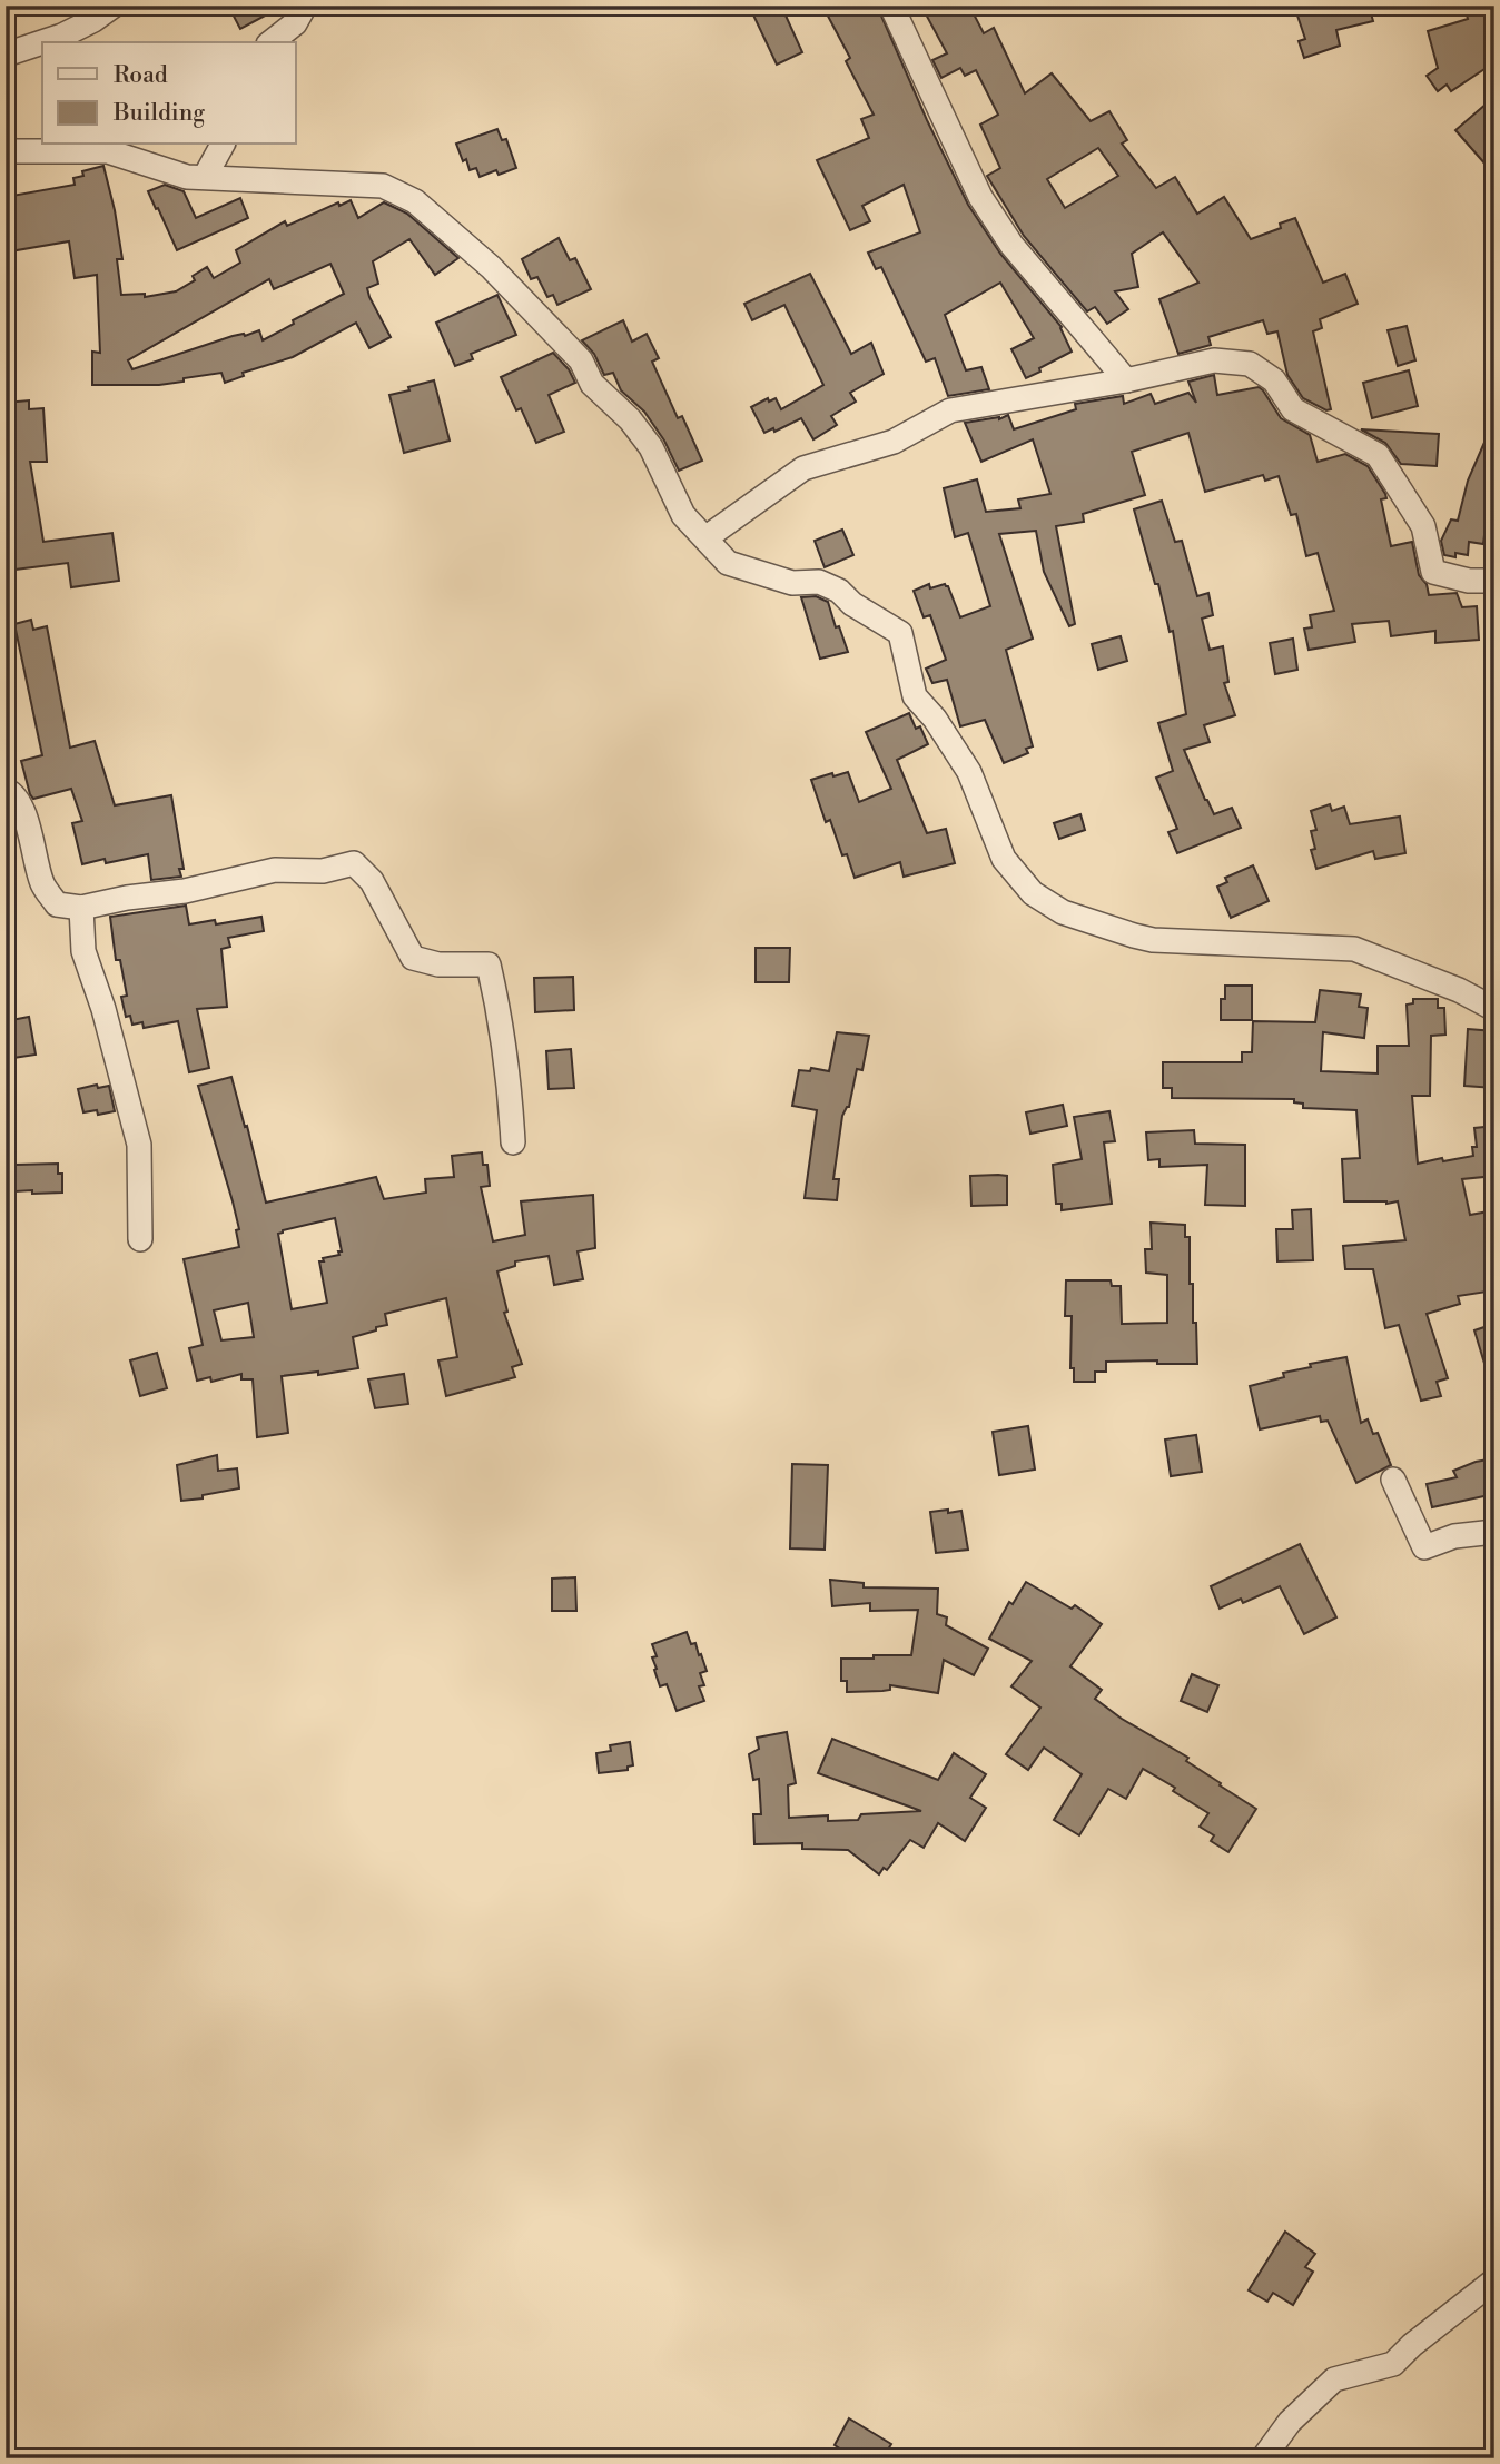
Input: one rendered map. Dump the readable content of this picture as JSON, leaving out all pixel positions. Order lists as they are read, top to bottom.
{
  "legend": ["Road", "Building"]
}
